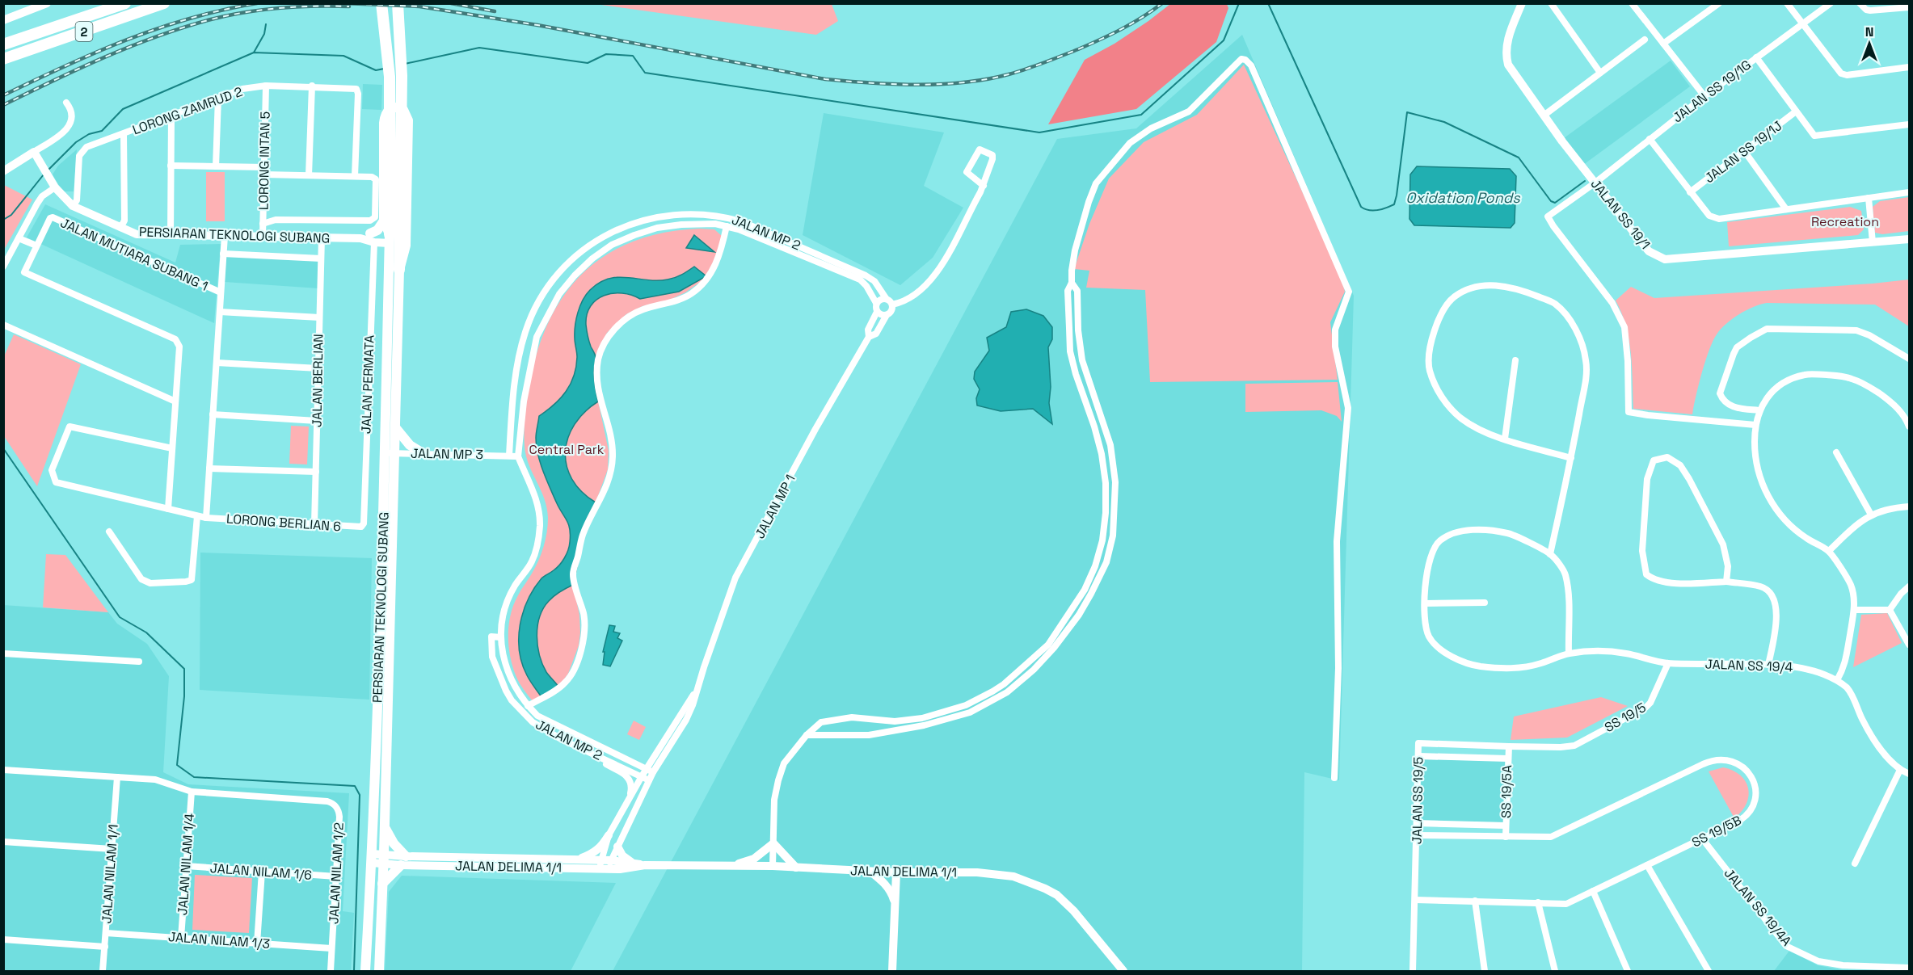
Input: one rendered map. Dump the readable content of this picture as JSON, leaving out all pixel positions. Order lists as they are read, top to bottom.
{
  "streets": {
    "highway": ["2"],
    "main road": ["PERSIARAN TEKNOLOGI SUBANG"],
    "street": [
      "JALAN SS 19/1G",
      "LORONG ZAMRUD 2",
      "JALAN SS 19/1J",
      "LORONG INTAN 5",
      "JALAN SS 19/1",
      "JALAN MP 2",
      "JALAN MUTIARA SUBANG 1",
      "JALAN BERLIAN",
      "JALAN PERMATA",
      "JALAN MP 3",
      "JALAN MP 1",
      "LORONG BERLIAN 6",
      "JALAN SS 19/4",
      "SS 19/5",
      "SS 19/5A",
      "JALAN SS 19/5",
      "SS 19/5B",
      "JALAN NILAM 1/4",
      "JALAN DELIMA 1/1",
      "JALAN NILAM 1/6",
      "JALAN NILAM 1/2",
      "JALAN NILAM 1/1",
      "JALAN SS 19/4A",
      "JALAN NILAM 1/3"
    ]
  },
  "crossings": [
    ["JALAN SS 19/1G", "JALAN SS 19/1"],
    ["LORONG ZAMRUD 2", "LORONG INTAN 5"],
    ["LORONG ZAMRUD 2", "PERSIARAN TEKNOLOGI SUBANG"],
    ["LORONG INTAN 5", "PERSIARAN TEKNOLOGI SUBANG"],
    ["JALAN MP 2", "JALAN MP 3"],
    ["JALAN MP 2", "JALAN MP 1"],
    ["PERSIARAN TEKNOLOGI SUBANG", "JALAN BERLIAN"],
    ["PERSIARAN TEKNOLOGI SUBANG", "JALAN PERMATA"],
    ["PERSIARAN TEKNOLOGI SUBANG", "JALAN MP 3"],
    ["PERSIARAN TEKNOLOGI SUBANG", "JALAN DELIMA 1/1"],
    ["JALAN BERLIAN", "LORONG BERLIAN 6"],
    ["JALAN PERMATA", "LORONG BERLIAN 6"],
    ["JALAN MP 1", "JALAN DELIMA 1/1"],
    ["JALAN SS 19/4", "SS 19/5"],
    ["SS 19/5", "JALAN SS 19/5"],
    ["SS 19/5A", "JALAN SS 19/5"],
    ["SS 19/5A", "SS 19/5B"],
    ["JALAN SS 19/5", "SS 19/5B"],
    ["SS 19/5B", "JALAN SS 19/4A"],
    ["JALAN NILAM 1/4", "JALAN NILAM 1/6"],
    ["JALAN NILAM 1/4", "JALAN NILAM 1/2"],
    ["JALAN NILAM 1/4", "JALAN NILAM 1/3"],
    ["JALAN NILAM 1/6", "JALAN NILAM 1/2"],
    ["JALAN NILAM 1/2", "JALAN NILAM 1/3"],
    ["JALAN NILAM 1/1", "JALAN NILAM 1/3"]
  ],
  "water": ["Oxidation Ponds"],
  "parks": ["Recreation", "Central Park"],
  "north": "top"
}
